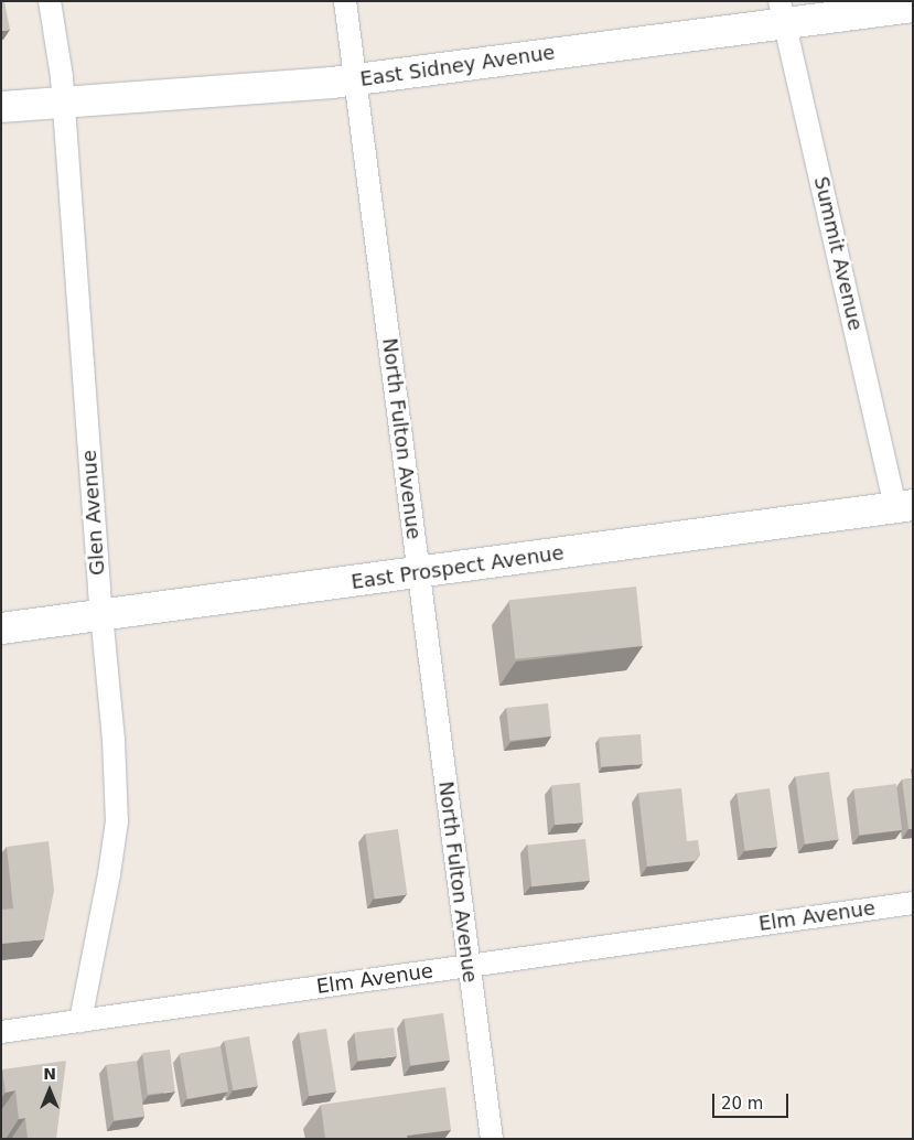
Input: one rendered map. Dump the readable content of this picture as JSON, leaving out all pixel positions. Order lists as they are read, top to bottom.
{
  "streets": {
    "street": [
      "East Sidney Avenue",
      "Summit Avenue",
      "North Fulton Avenue",
      "Glen Avenue",
      "East Prospect Avenue",
      "Elm Avenue"
    ]
  },
  "crossings": [
    ["East Sidney Avenue", "Summit Avenue"],
    ["East Sidney Avenue", "North Fulton Avenue"],
    ["East Sidney Avenue", "Glen Avenue"],
    ["Summit Avenue", "East Prospect Avenue"],
    ["North Fulton Avenue", "East Prospect Avenue"],
    ["North Fulton Avenue", "Elm Avenue"],
    ["Glen Avenue", "East Prospect Avenue"],
    ["Glen Avenue", "Elm Avenue"]
  ],
  "scale_bar": "20 m",
  "north": "top"
}
